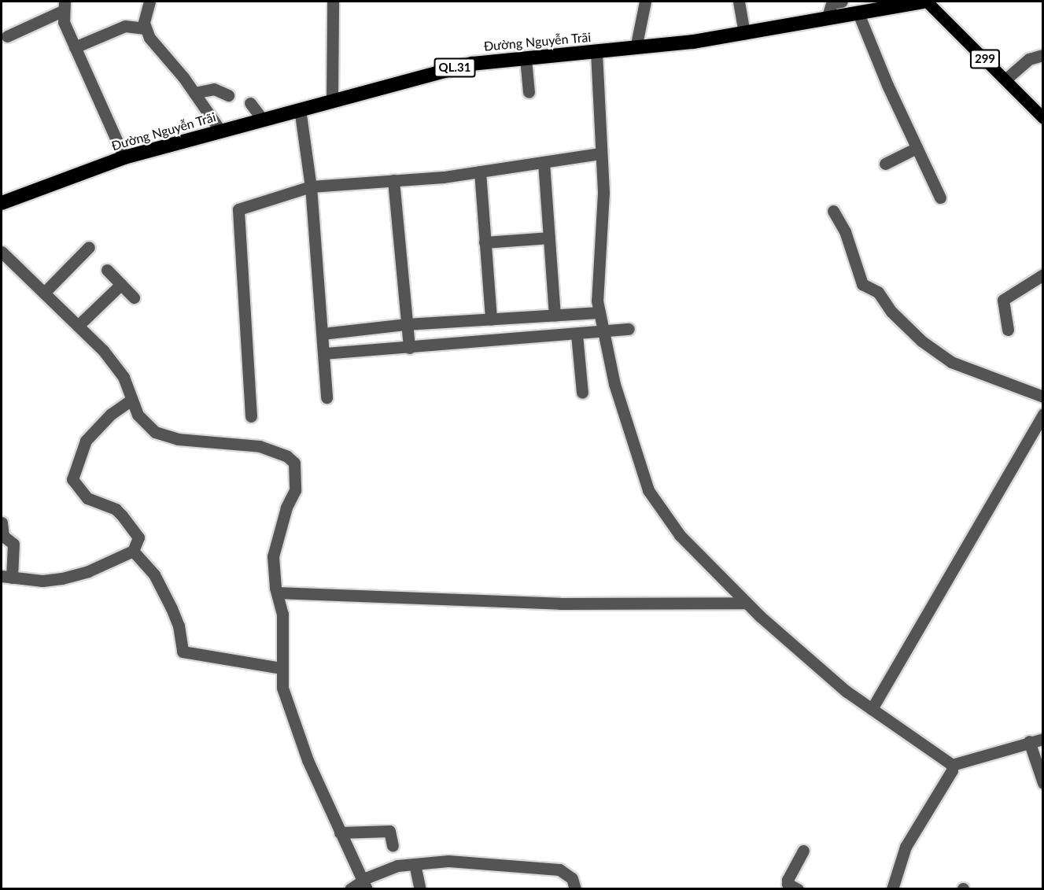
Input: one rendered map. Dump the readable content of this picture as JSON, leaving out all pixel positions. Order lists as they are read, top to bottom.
{
  "streets": {
    "highway": ["Đường Nguyễn Trãi", "QL.31"],
    "main road": ["299"]
  }
}
